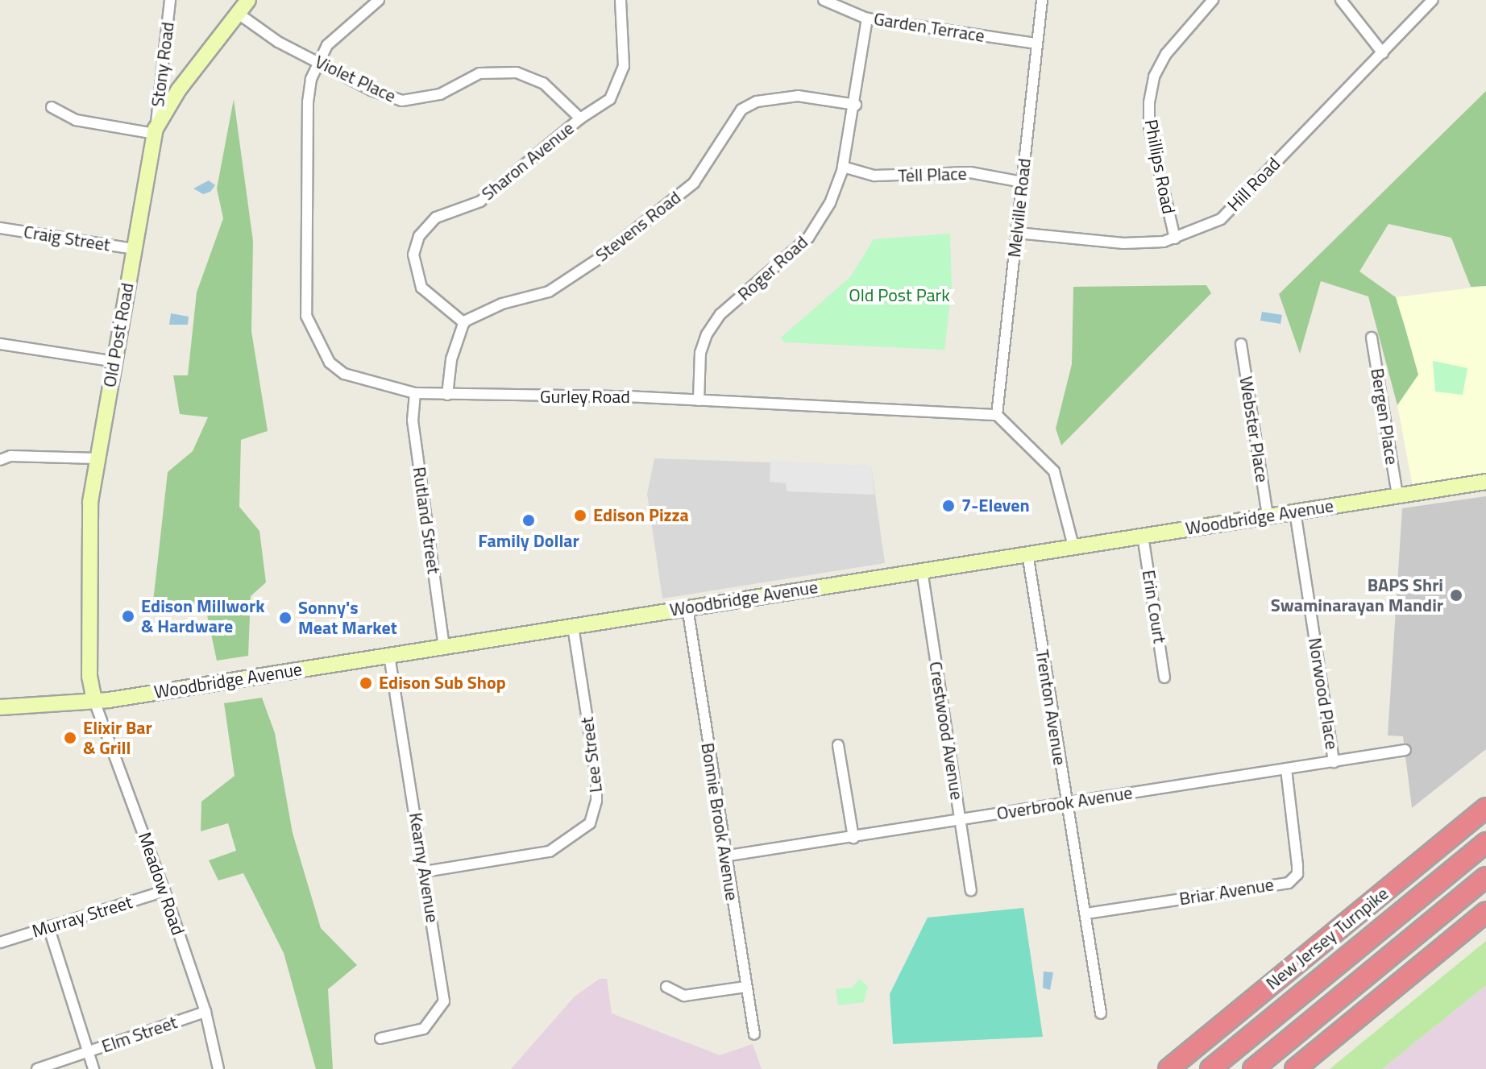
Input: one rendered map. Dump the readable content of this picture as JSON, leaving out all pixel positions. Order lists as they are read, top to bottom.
{
  "streets": {
    "highway": ["New Jersey Turnpike"],
    "main road": ["Old Post Road", "Woodbridge Avenue"],
    "street": [
      "Garden Terrace",
      "Stony Road",
      "Violet Place",
      "Sharon Avenue",
      "Phillips Road",
      "Tell Place",
      "Hill Road",
      "Melville Road",
      "Stevens Road",
      "Craig Street",
      "Roger Road",
      "Gurley Road",
      "Bergen Place",
      "Webster Place",
      "Rutland Street",
      "Erin Court",
      "Norwood Place",
      "Trenton Avenue",
      "Crestwood Avenue",
      "Lee Street",
      "Overbrook Avenue",
      "Bonnie Brook Avenue",
      "Kearny Avenue",
      "Meadow Road",
      "Briar Avenue",
      "Murray Street",
      "Elm Street"
    ]
  },
  "crossings": [
    ["Garden Terrace", "Melville Road"],
    ["Garden Terrace", "Roger Road"],
    ["Stony Road", "Old Post Road"],
    ["Violet Place", "Sharon Avenue"],
    ["Violet Place", "Old Post Road"],
    ["Violet Place", "Gurley Road"],
    ["Sharon Avenue", "Stevens Road"],
    ["Phillips Road", "Hill Road"],
    ["Tell Place", "Melville Road"],
    ["Tell Place", "Roger Road"],
    ["Hill Road", "Melville Road"],
    ["Melville Road", "Gurley Road"],
    ["Stevens Road", "Roger Road"],
    ["Craig Street", "Old Post Road"],
    ["Roger Road", "Gurley Road"],
    ["Old Post Road", "Woodbridge Avenue"],
    ["Old Post Road", "Meadow Road"],
    ["Gurley Road", "Rutland Street"],
    ["Bergen Place", "Woodbridge Avenue"],
    ["Webster Place", "Woodbridge Avenue"],
    ["Woodbridge Avenue", "Rutland Street"],
    ["Woodbridge Avenue", "Erin Court"],
    ["Woodbridge Avenue", "Norwood Place"],
    ["Woodbridge Avenue", "Trenton Avenue"],
    ["Woodbridge Avenue", "Crestwood Avenue"],
    ["Woodbridge Avenue", "Lee Street"],
    ["Woodbridge Avenue", "Bonnie Brook Avenue"],
    ["Woodbridge Avenue", "Kearny Avenue"],
    ["Woodbridge Avenue", "Meadow Road"],
    ["Norwood Place", "Overbrook Avenue"],
    ["Trenton Avenue", "Overbrook Avenue"],
    ["Trenton Avenue", "Briar Avenue"],
    ["Crestwood Avenue", "Overbrook Avenue"],
    ["Lee Street", "Kearny Avenue"],
    ["Overbrook Avenue", "Bonnie Brook Avenue"],
    ["Overbrook Avenue", "Briar Avenue"],
    ["Meadow Road", "Murray Street"],
    ["Meadow Road", "Elm Street"]
  ],
  "parks": ["Old Post Park"],
  "places": [
    "7-Eleven",
    "Edison Pizza",
    "Family Dollar",
    "BAPS Shri Swaminarayan Mandir",
    "Edison Millwork & Hardware",
    "Sonny's Meat Market",
    "Edison Sub Shop",
    "Elixir Bar & Grill"
  ]
}
